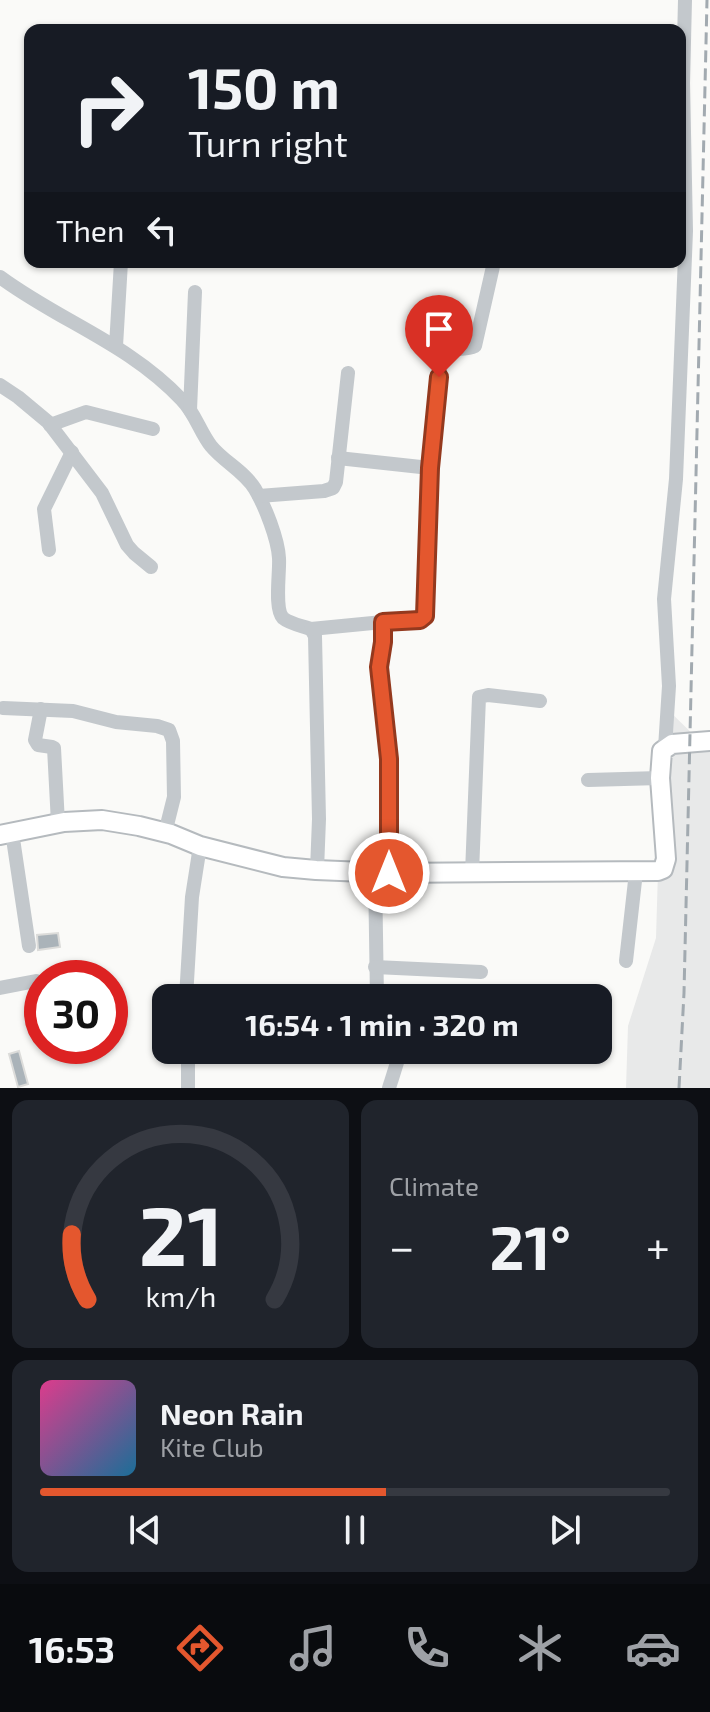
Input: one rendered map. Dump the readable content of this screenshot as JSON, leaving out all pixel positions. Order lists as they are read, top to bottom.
{
  "page": {
    "turn": ["150 m", "Turn right"],
    "then": "Then",
    "limit": "30",
    "trip": "16:54 · 1 min · 320 m",
    "tile": "Climate",
    "heat": ["−", "21°", "+"],
    "song": ["Neon Rain", "Kite Club"],
    "tabs": "16:53",
    "gauge": ["21", "km/h"]
  }
}
